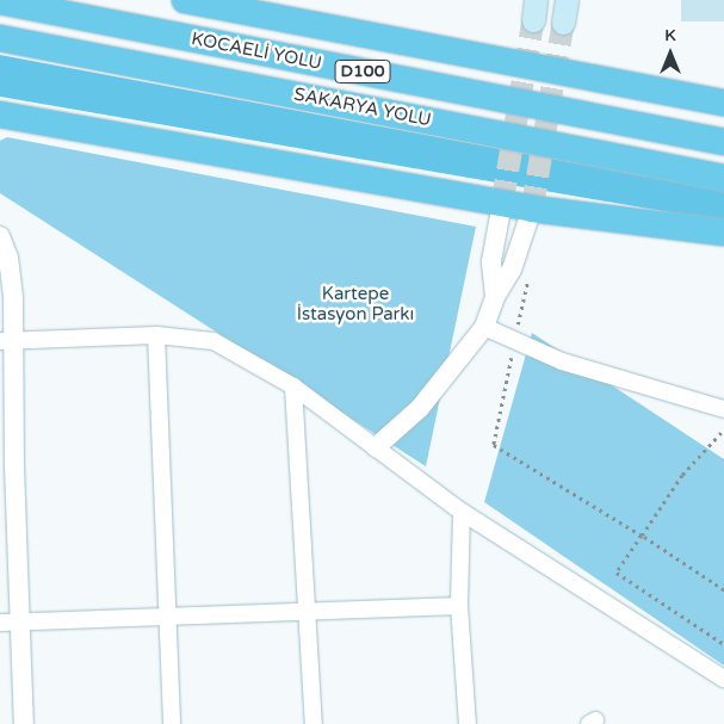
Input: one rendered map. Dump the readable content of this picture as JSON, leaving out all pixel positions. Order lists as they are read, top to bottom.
{
  "streets": {
    "highway": ["KOCAELİ YOLU", "D100", "SAKARYA YOLU"]
  },
  "parks": ["Kartepe İstasyon Parkı"],
  "north": "top"
}
